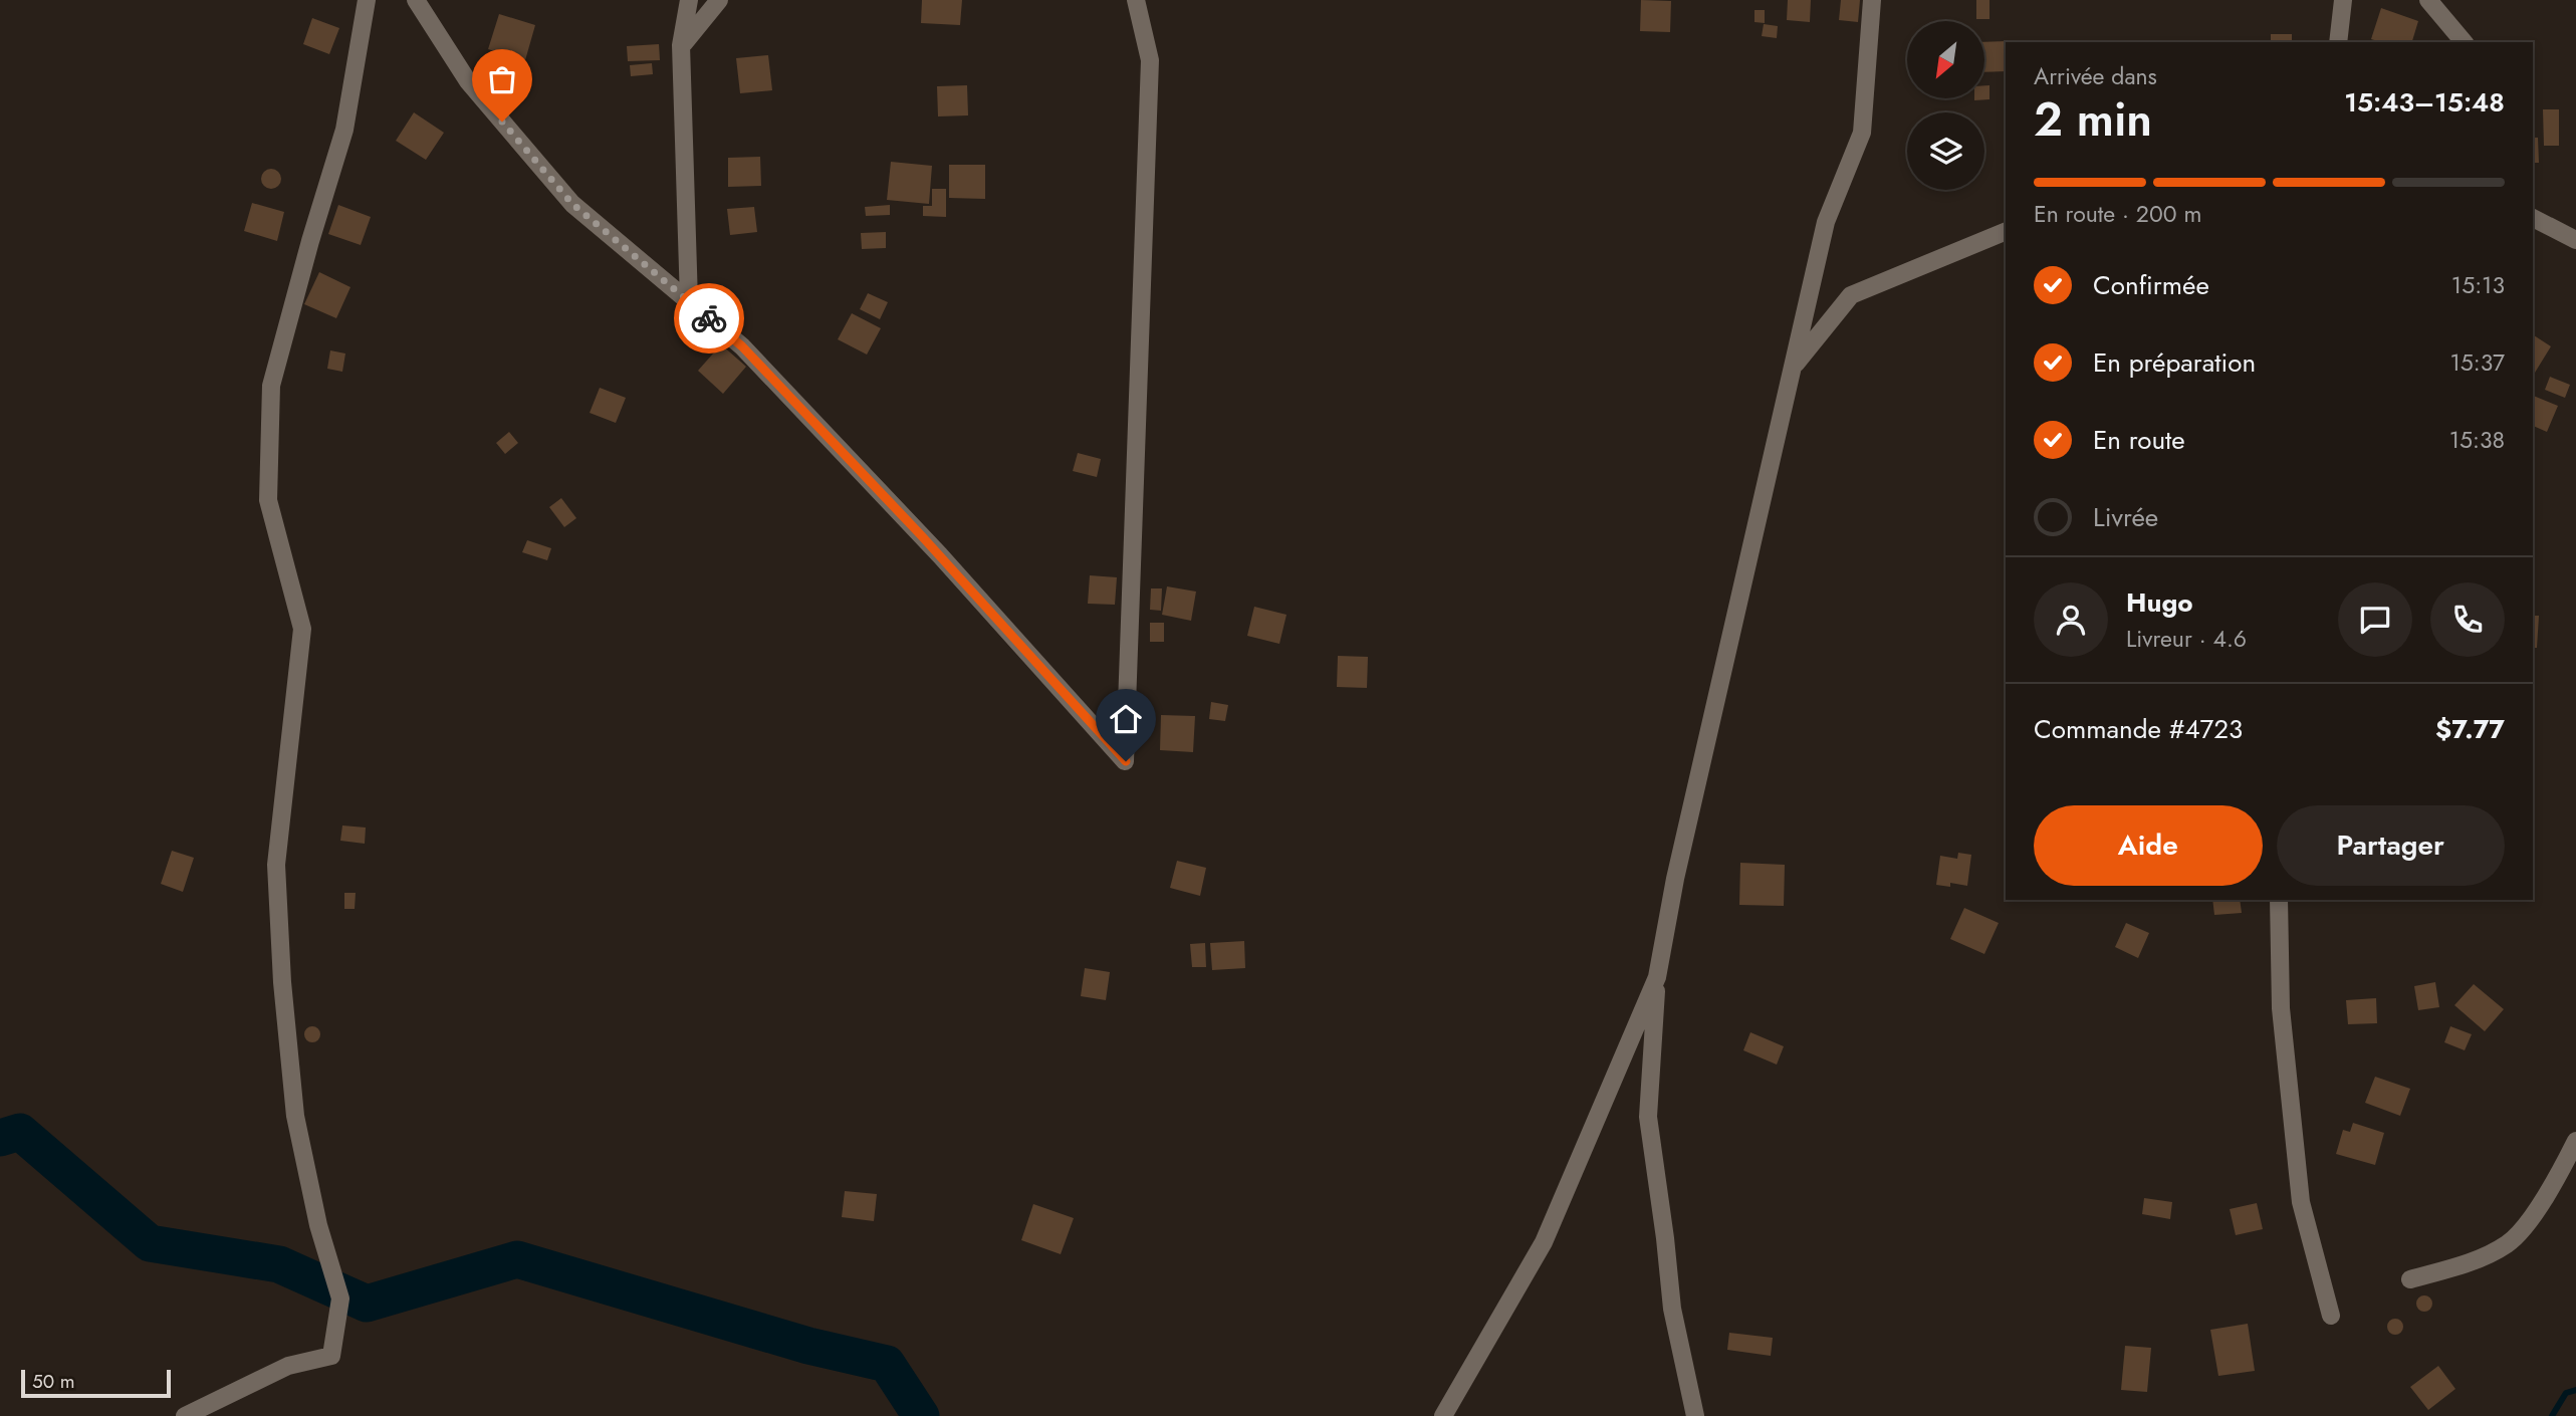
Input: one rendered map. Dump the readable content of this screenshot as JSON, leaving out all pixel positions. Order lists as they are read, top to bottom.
{
  "scale_bar": "50 m",
  "north": "bottom left",
  "page": {
    "heading": ["2 min", "Arrivée dans", "15:43–15:48"],
    "panel": [
      "Hugo",
      "Livreur · 4.6",
      "Commande #4723",
      "$7.77"
    ],
    "bar": "En route · 200 m",
    "list": [
      ["Confirmée", "15:13"],
      ["En préparation", "15:37"],
      ["En route", "15:38"],
      "Livrée"
    ],
    "buttons": ["Aide", "Partager"],
    "scale": "50 m"
  }
}
